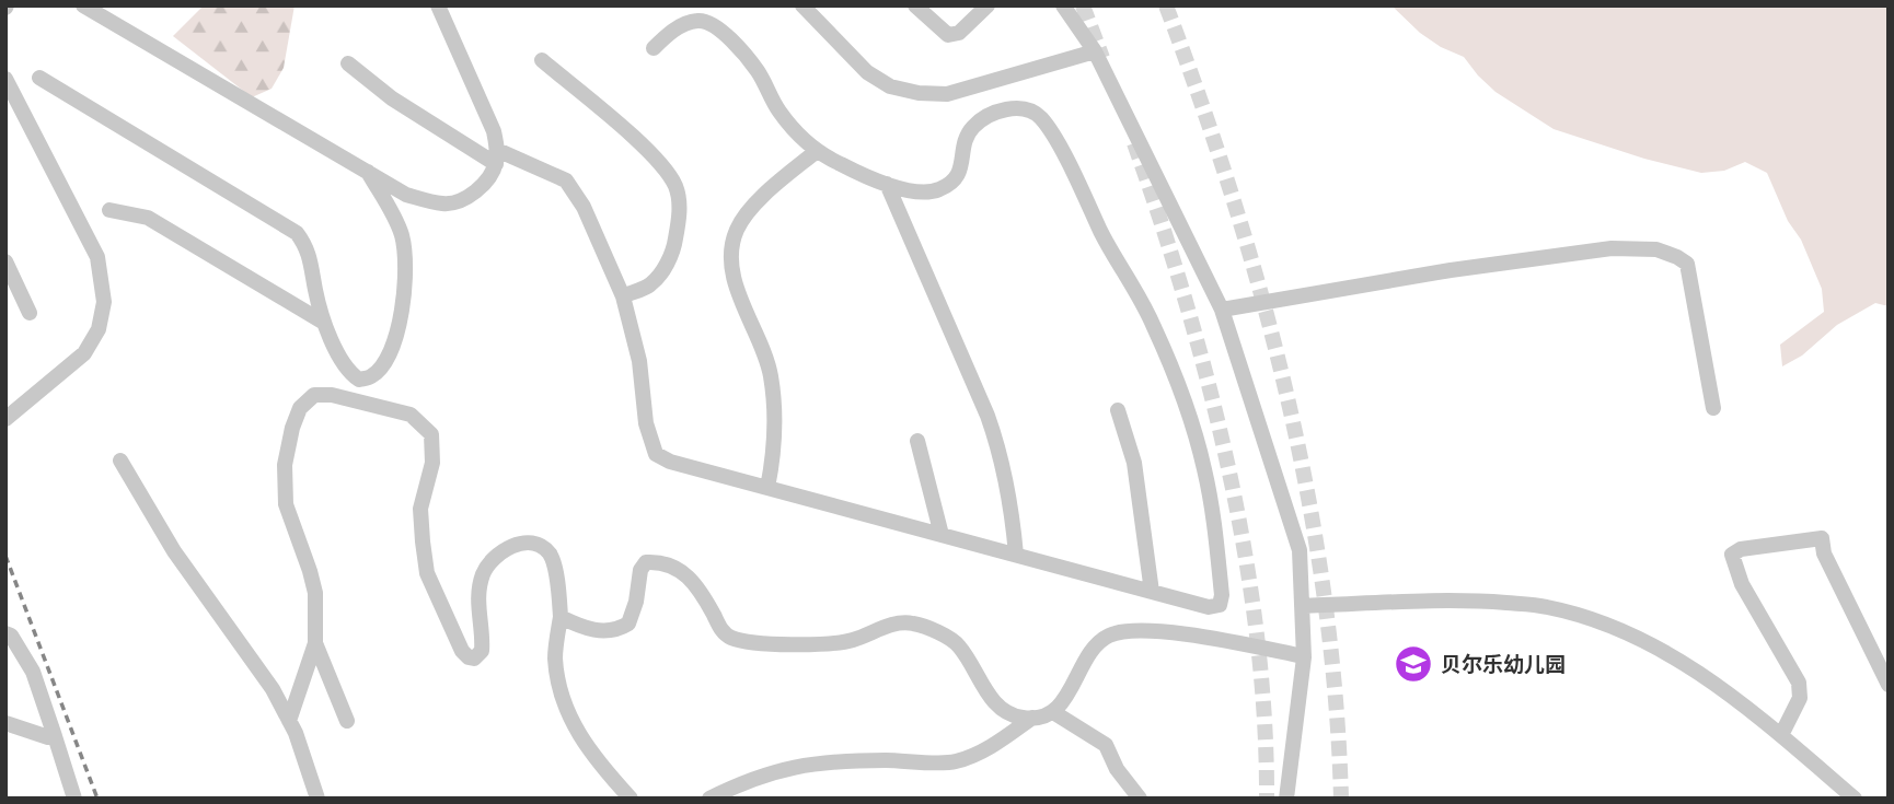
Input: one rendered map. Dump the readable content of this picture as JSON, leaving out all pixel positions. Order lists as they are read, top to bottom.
{
  "places": {
    "school or university": ["贝尔乐幼儿园"]
  }
}
